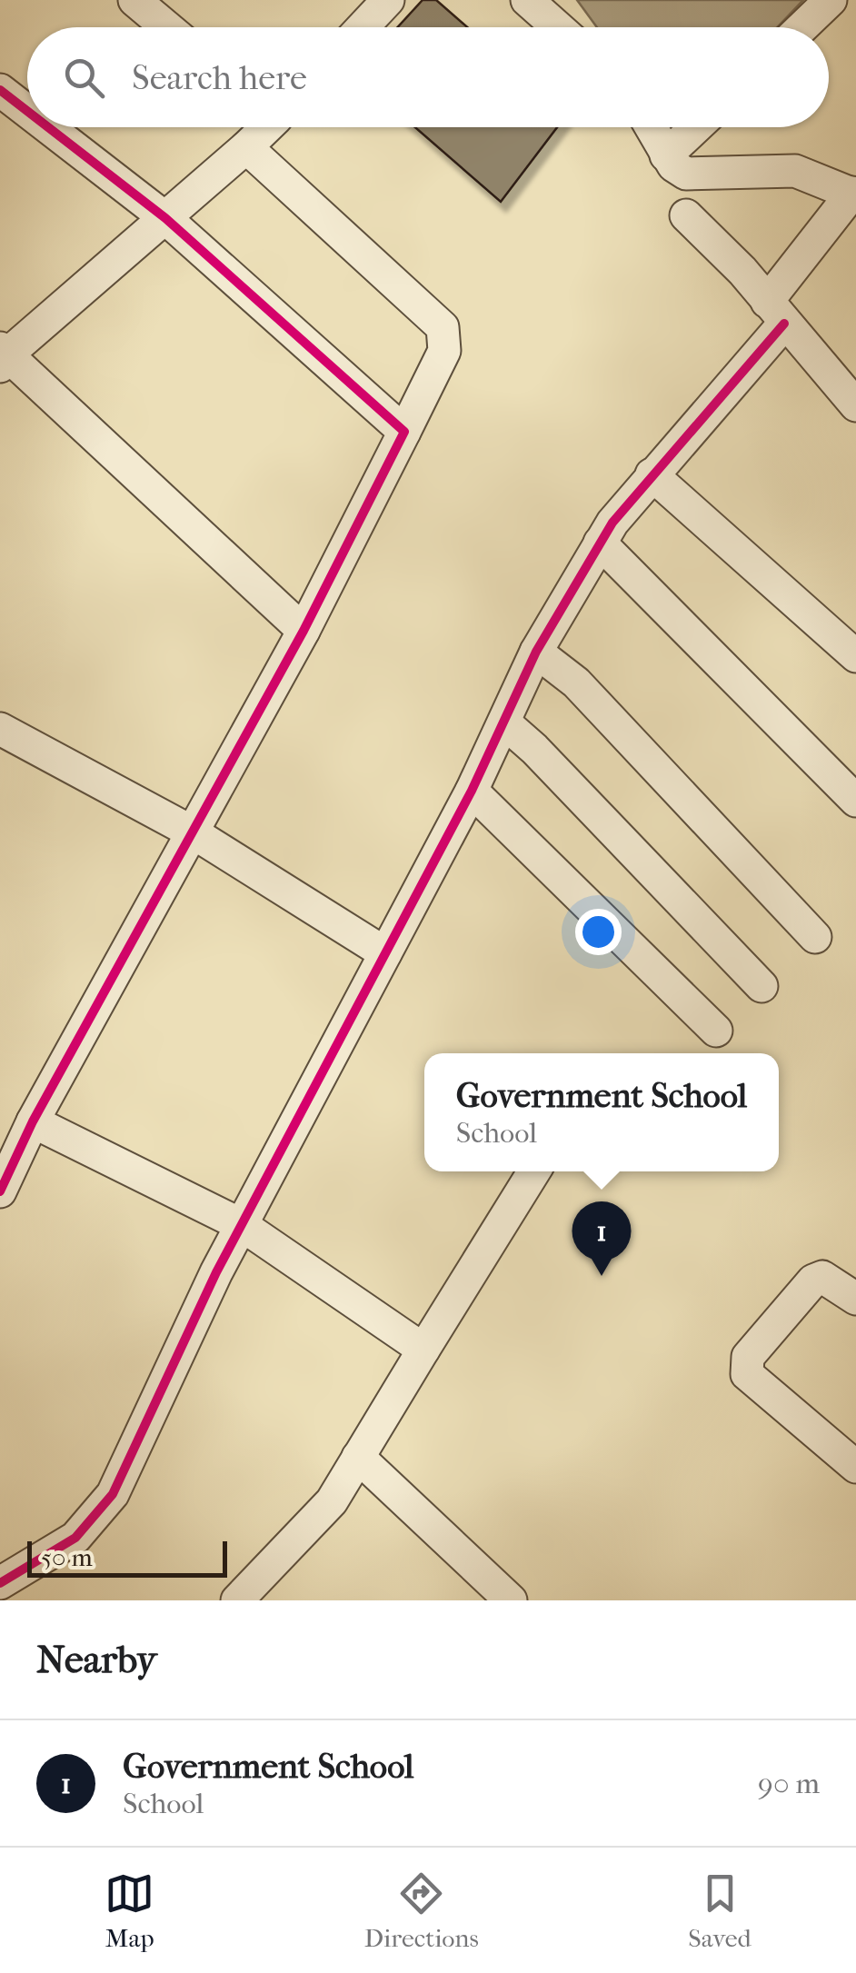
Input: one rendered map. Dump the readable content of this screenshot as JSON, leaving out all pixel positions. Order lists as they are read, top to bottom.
{
  "scale_bar": "50 m",
  "page": {
    "search": "Search here",
    "popup": ["Government School", "School"],
    "pins": "1",
    "scale": "50 m",
    "heading": "Nearby",
    "list": [
      {
        "mark": "1",
        "name": "Government School",
        "note": "School",
        "value": "90 m"
      }
    ],
    "nav": ["Map", "Directions", "Saved"]
  }
}
